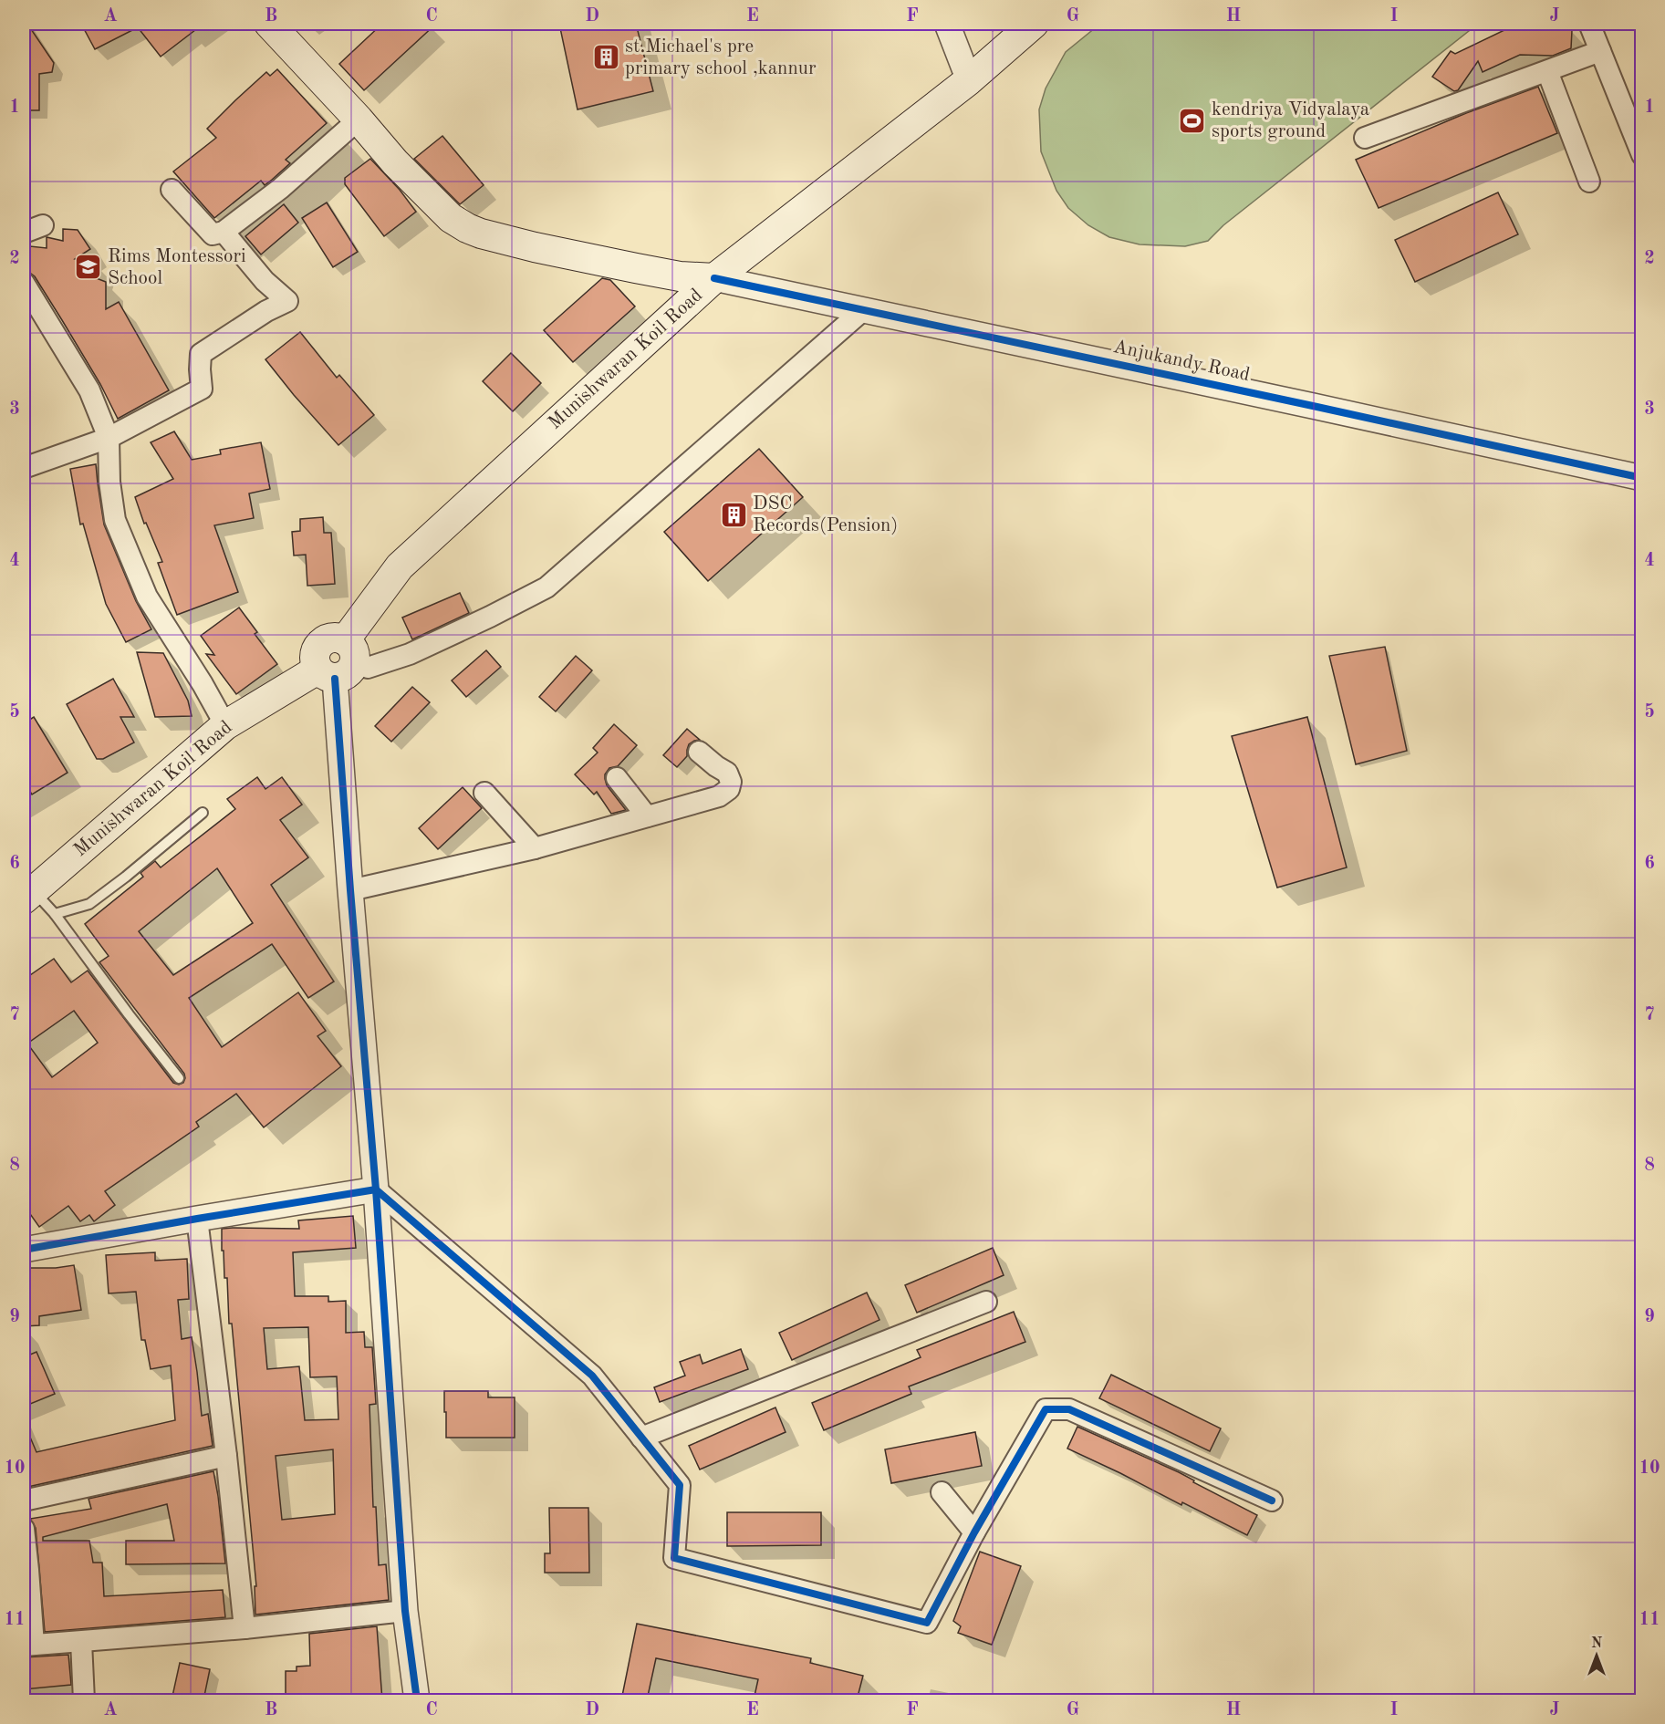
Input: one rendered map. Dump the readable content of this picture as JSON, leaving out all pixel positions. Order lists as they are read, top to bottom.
{
  "streets": {
    "main road": ["Munishwaran Koil Road"],
    "street": ["Anjukandy Road"]
  },
  "crossings": [
    ["Munishwaran Koil Road", "Anjukandy Road"]
  ],
  "places": {
    "building": ["st.Michael's pre primary school ,kannur", "DSC Records(Pension)"],
    "sports": ["kendriya Vidyalaya sports ground"],
    "school or university": ["Rims Montessori School"]
  },
  "north": "top",
  "grid": {
    "columns": [
      "A",
      "B",
      "C",
      "D",
      "E",
      "F",
      "G",
      "H",
      "I",
      "J"
    ],
    "rows": [
      "1",
      "2",
      "3",
      "4",
      "5",
      "6",
      "7",
      "8",
      "9",
      "10",
      "11"
    ]
  }
}
